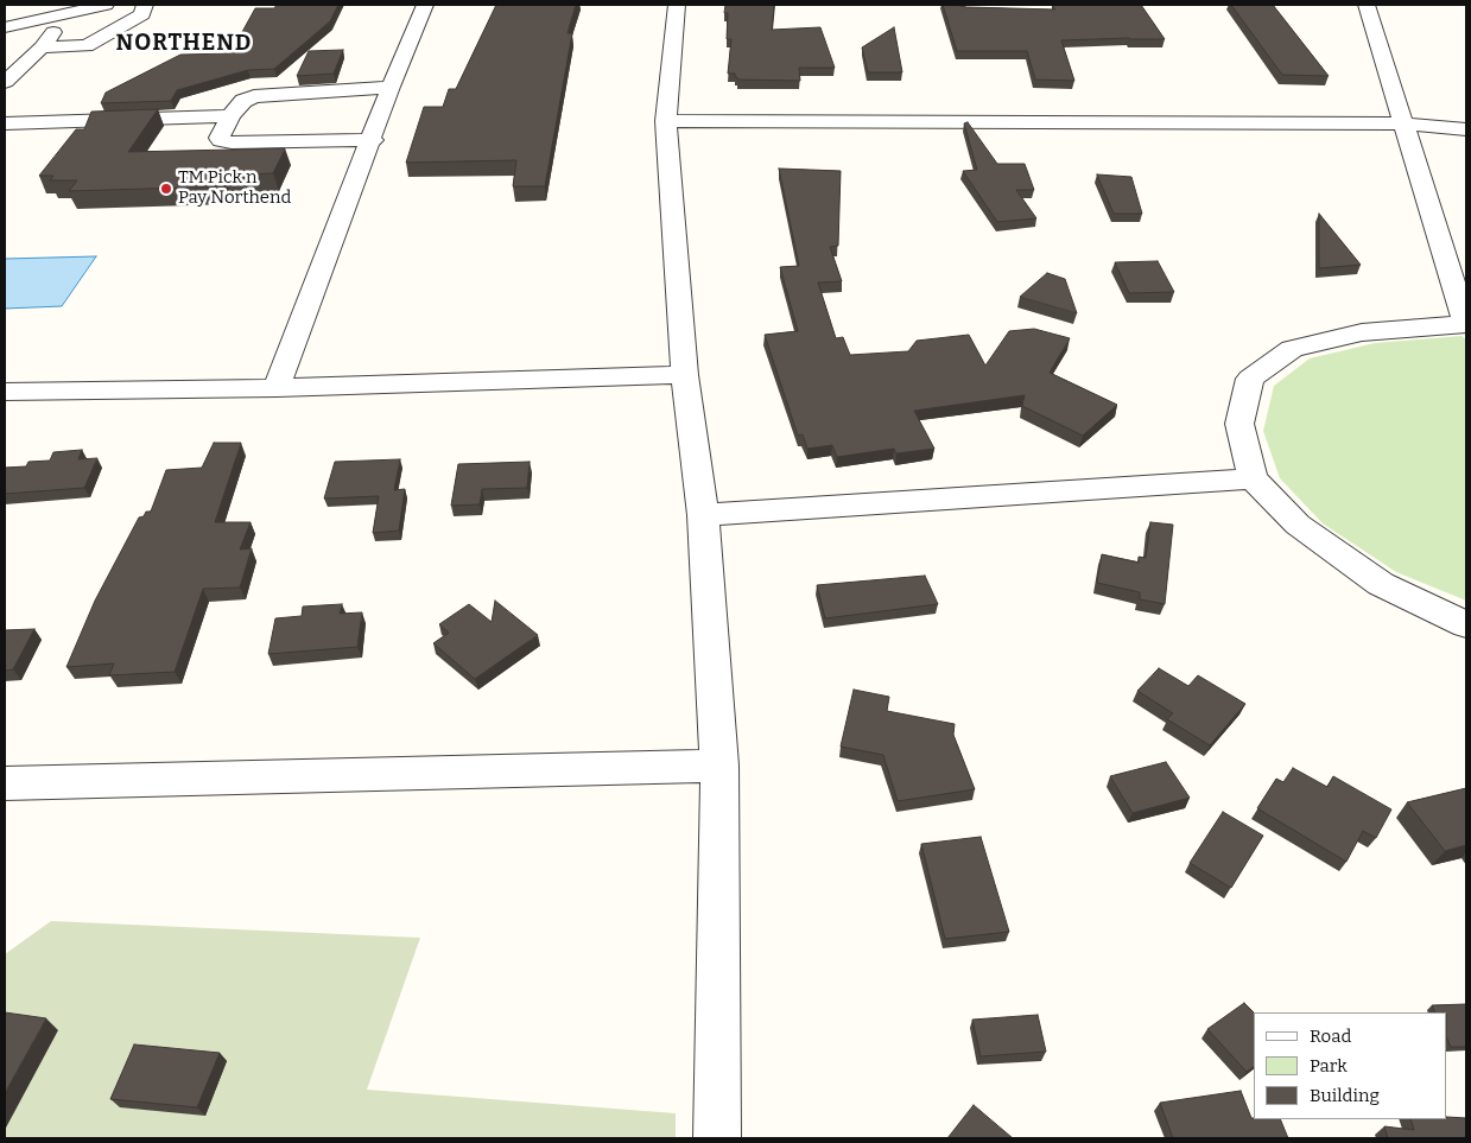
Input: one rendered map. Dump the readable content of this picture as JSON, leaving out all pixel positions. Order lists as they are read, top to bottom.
{
  "districts": ["NORTHEND"],
  "places": ["TM Pick n Pay Northend"],
  "legend": ["Road", "Park", "Building"]
}
